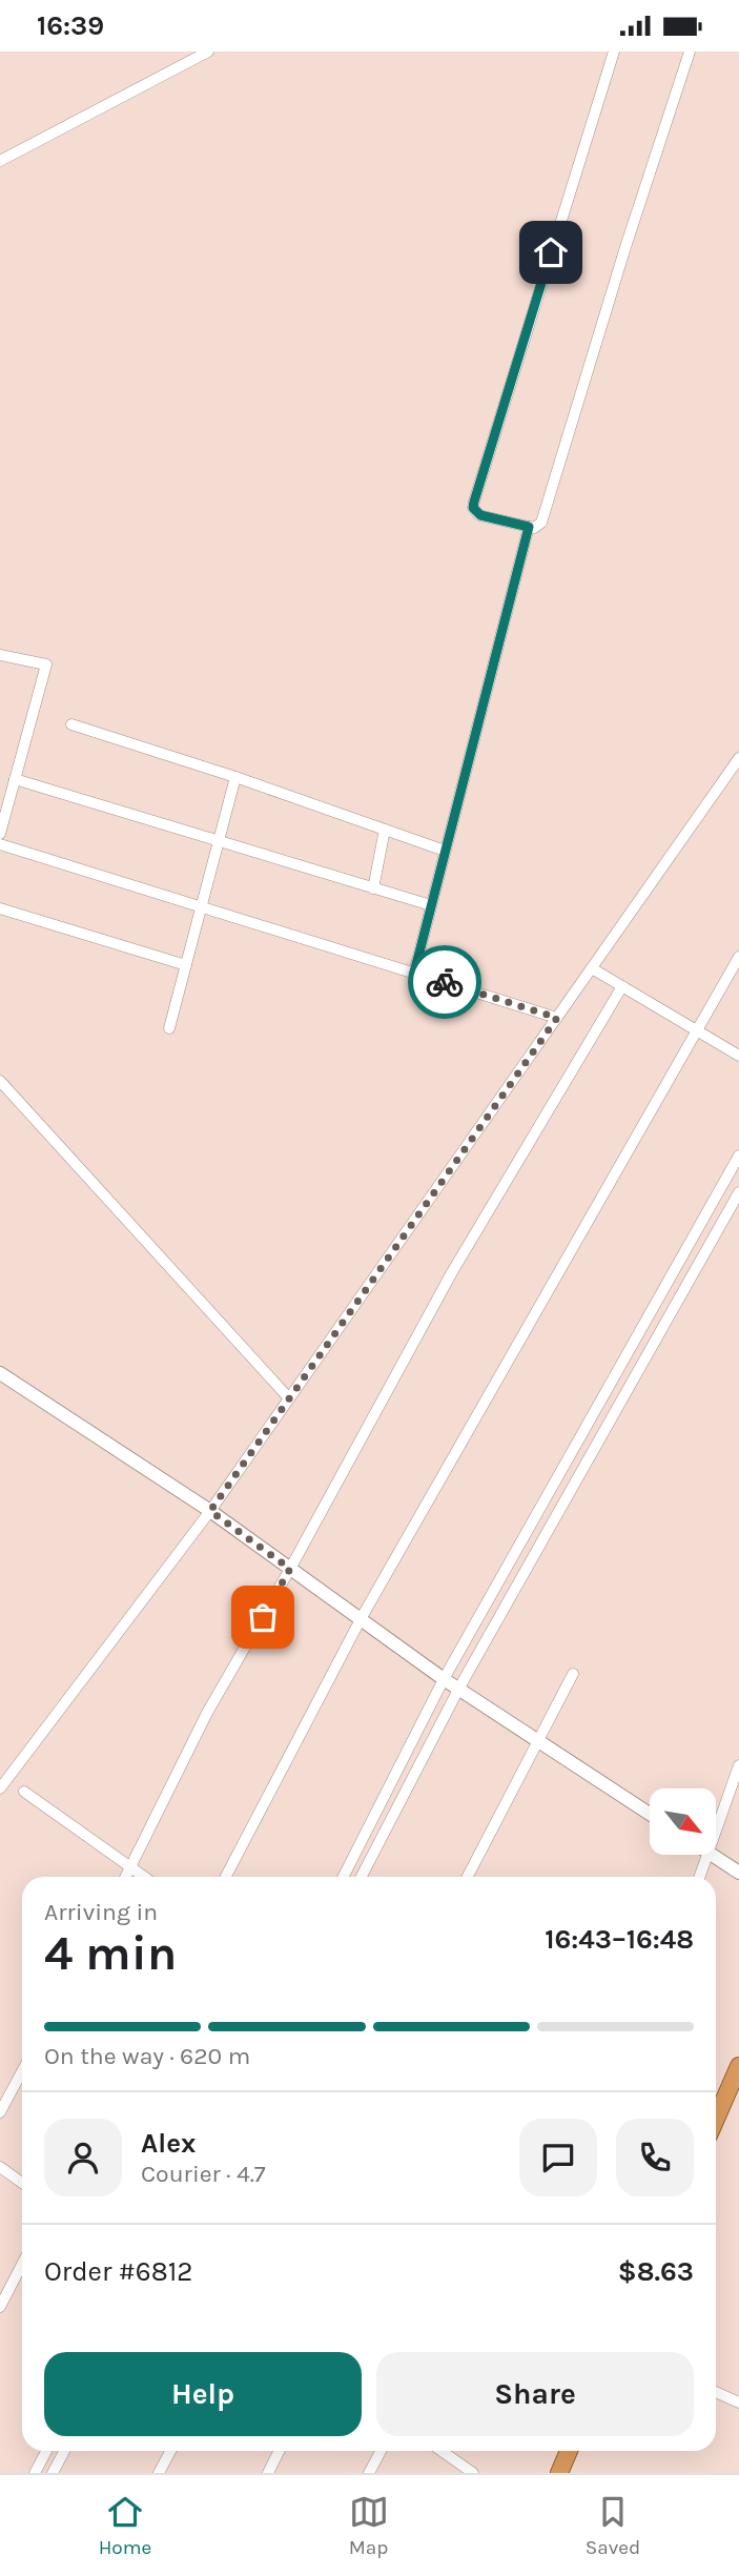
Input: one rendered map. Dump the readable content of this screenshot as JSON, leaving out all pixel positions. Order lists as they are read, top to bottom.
{
  "north": "bottom right",
  "page": {
    "status": "16:39",
    "heading": ["4 min", "Arriving in", "16:43–16:48"],
    "panel": [
      "Alex",
      "Courier · 4.7",
      "Order #6812",
      "$8.63"
    ],
    "bar": "On the way · 620 m",
    "buttons": ["Help", "Share"],
    "tabs": ["Home", "Map", "Saved"]
  }
}
